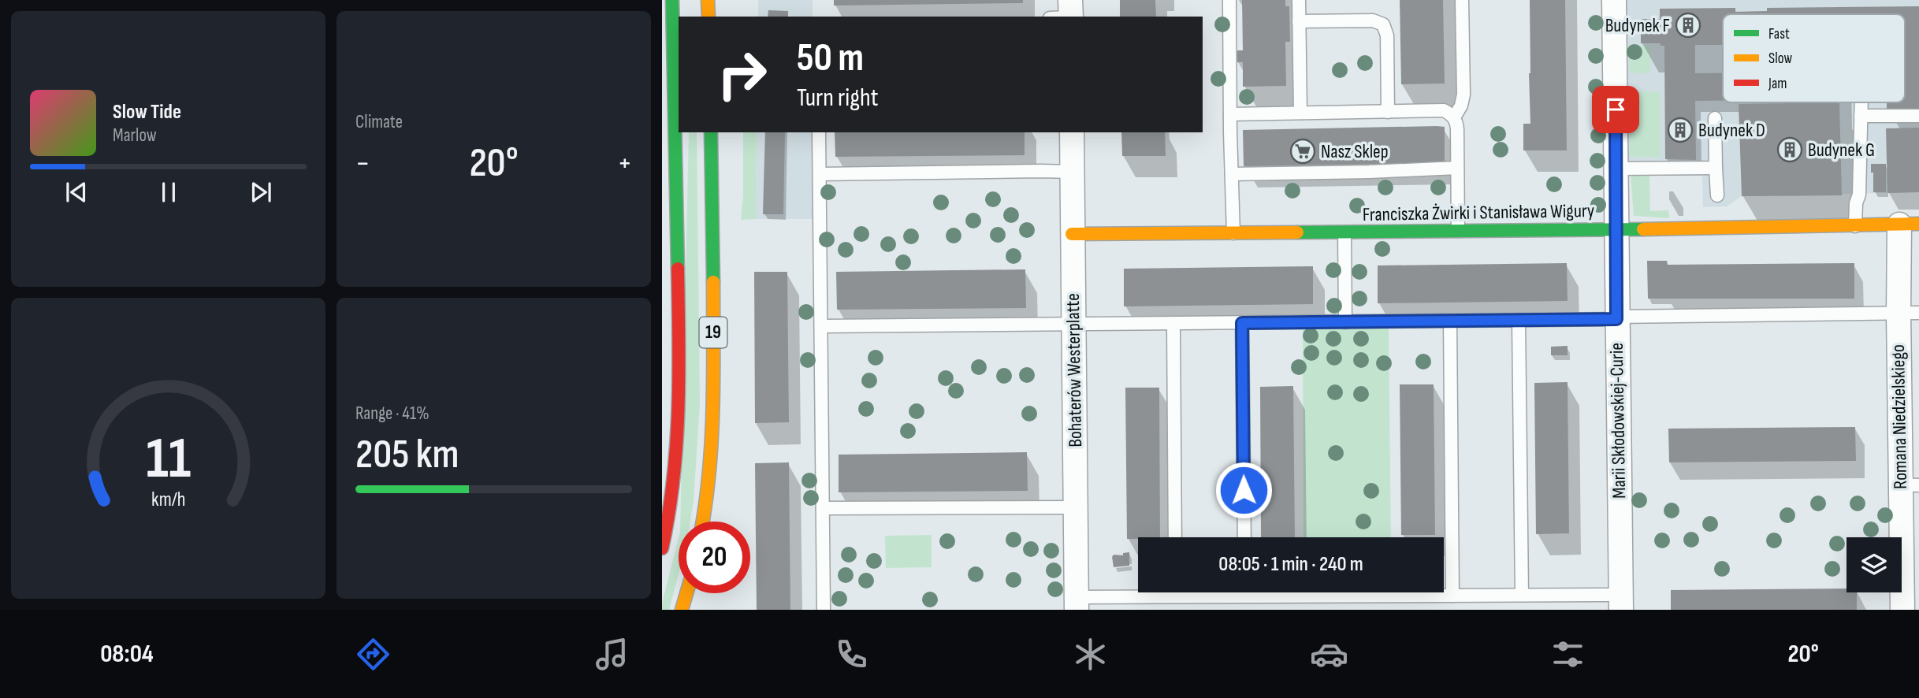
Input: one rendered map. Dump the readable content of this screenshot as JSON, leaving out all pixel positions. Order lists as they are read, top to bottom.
{
  "streets": {
    "main road": ["Franciszka Żwirki i Stanisława Wigury", "19"],
    "street": ["Bohaterów Westerplatte", "Romana Niedzielskiego", "Marii Skłodowskiej-Curie"]
  },
  "crossings": [
    ["Franciszka Żwirki i Stanisława Wigury", "Bohaterów Westerplatte"],
    ["Franciszka Żwirki i Stanisława Wigury", "Romana Niedzielskiego"],
    ["Franciszka Żwirki i Stanisława Wigury", "Marii Skłodowskiej-Curie"]
  ],
  "places": {
    "building": ["Budynek F", "Budynek D", "Budynek G"],
    "supermarket": ["Nasz Sklep"]
  },
  "legend": ["Fast", "Slow", "Jam"],
  "page": {
    "tile": [
      "Climate",
      ["Range · 41%", "205 km"]
    ],
    "turn": ["50 m", "Turn right"],
    "song": ["Slow Tide", "Marlow"],
    "heat": ["−", "20°", "+"],
    "limit": "20",
    "trip": "08:05 · 1 min · 240 m",
    "tabs": ["08:04", "20°"],
    "gauge": ["11", "km/h"]
  }
}
